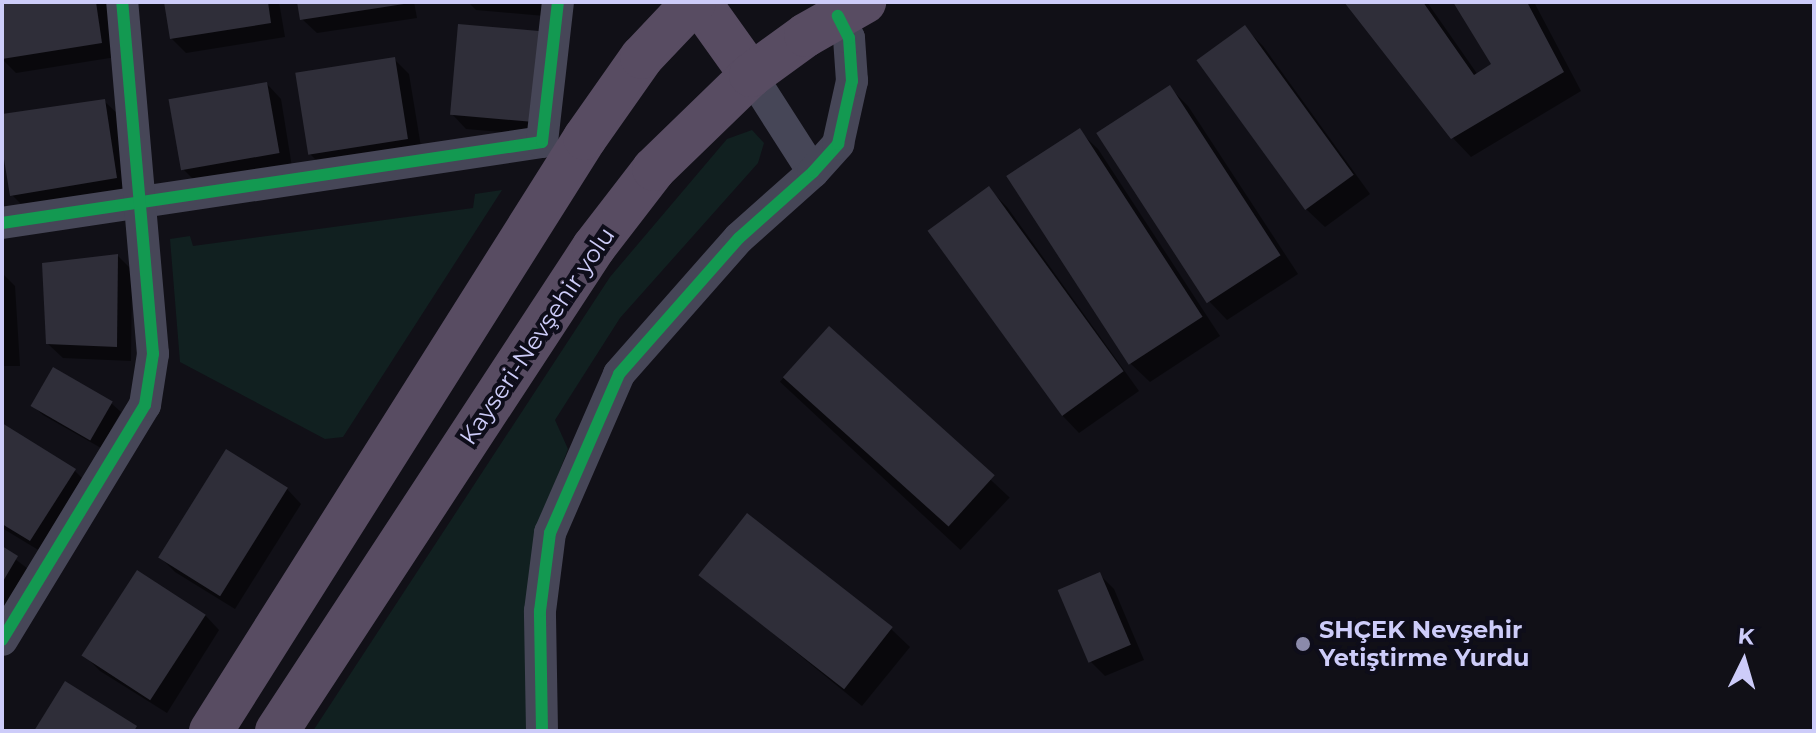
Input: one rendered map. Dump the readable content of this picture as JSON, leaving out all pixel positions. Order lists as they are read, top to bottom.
{
  "streets": {
    "highway": ["Kayseri-Nevşehir yolu"]
  },
  "places": ["SHÇEK Nevşehir Yetiştirme Yurdu"],
  "north": "top"
}
